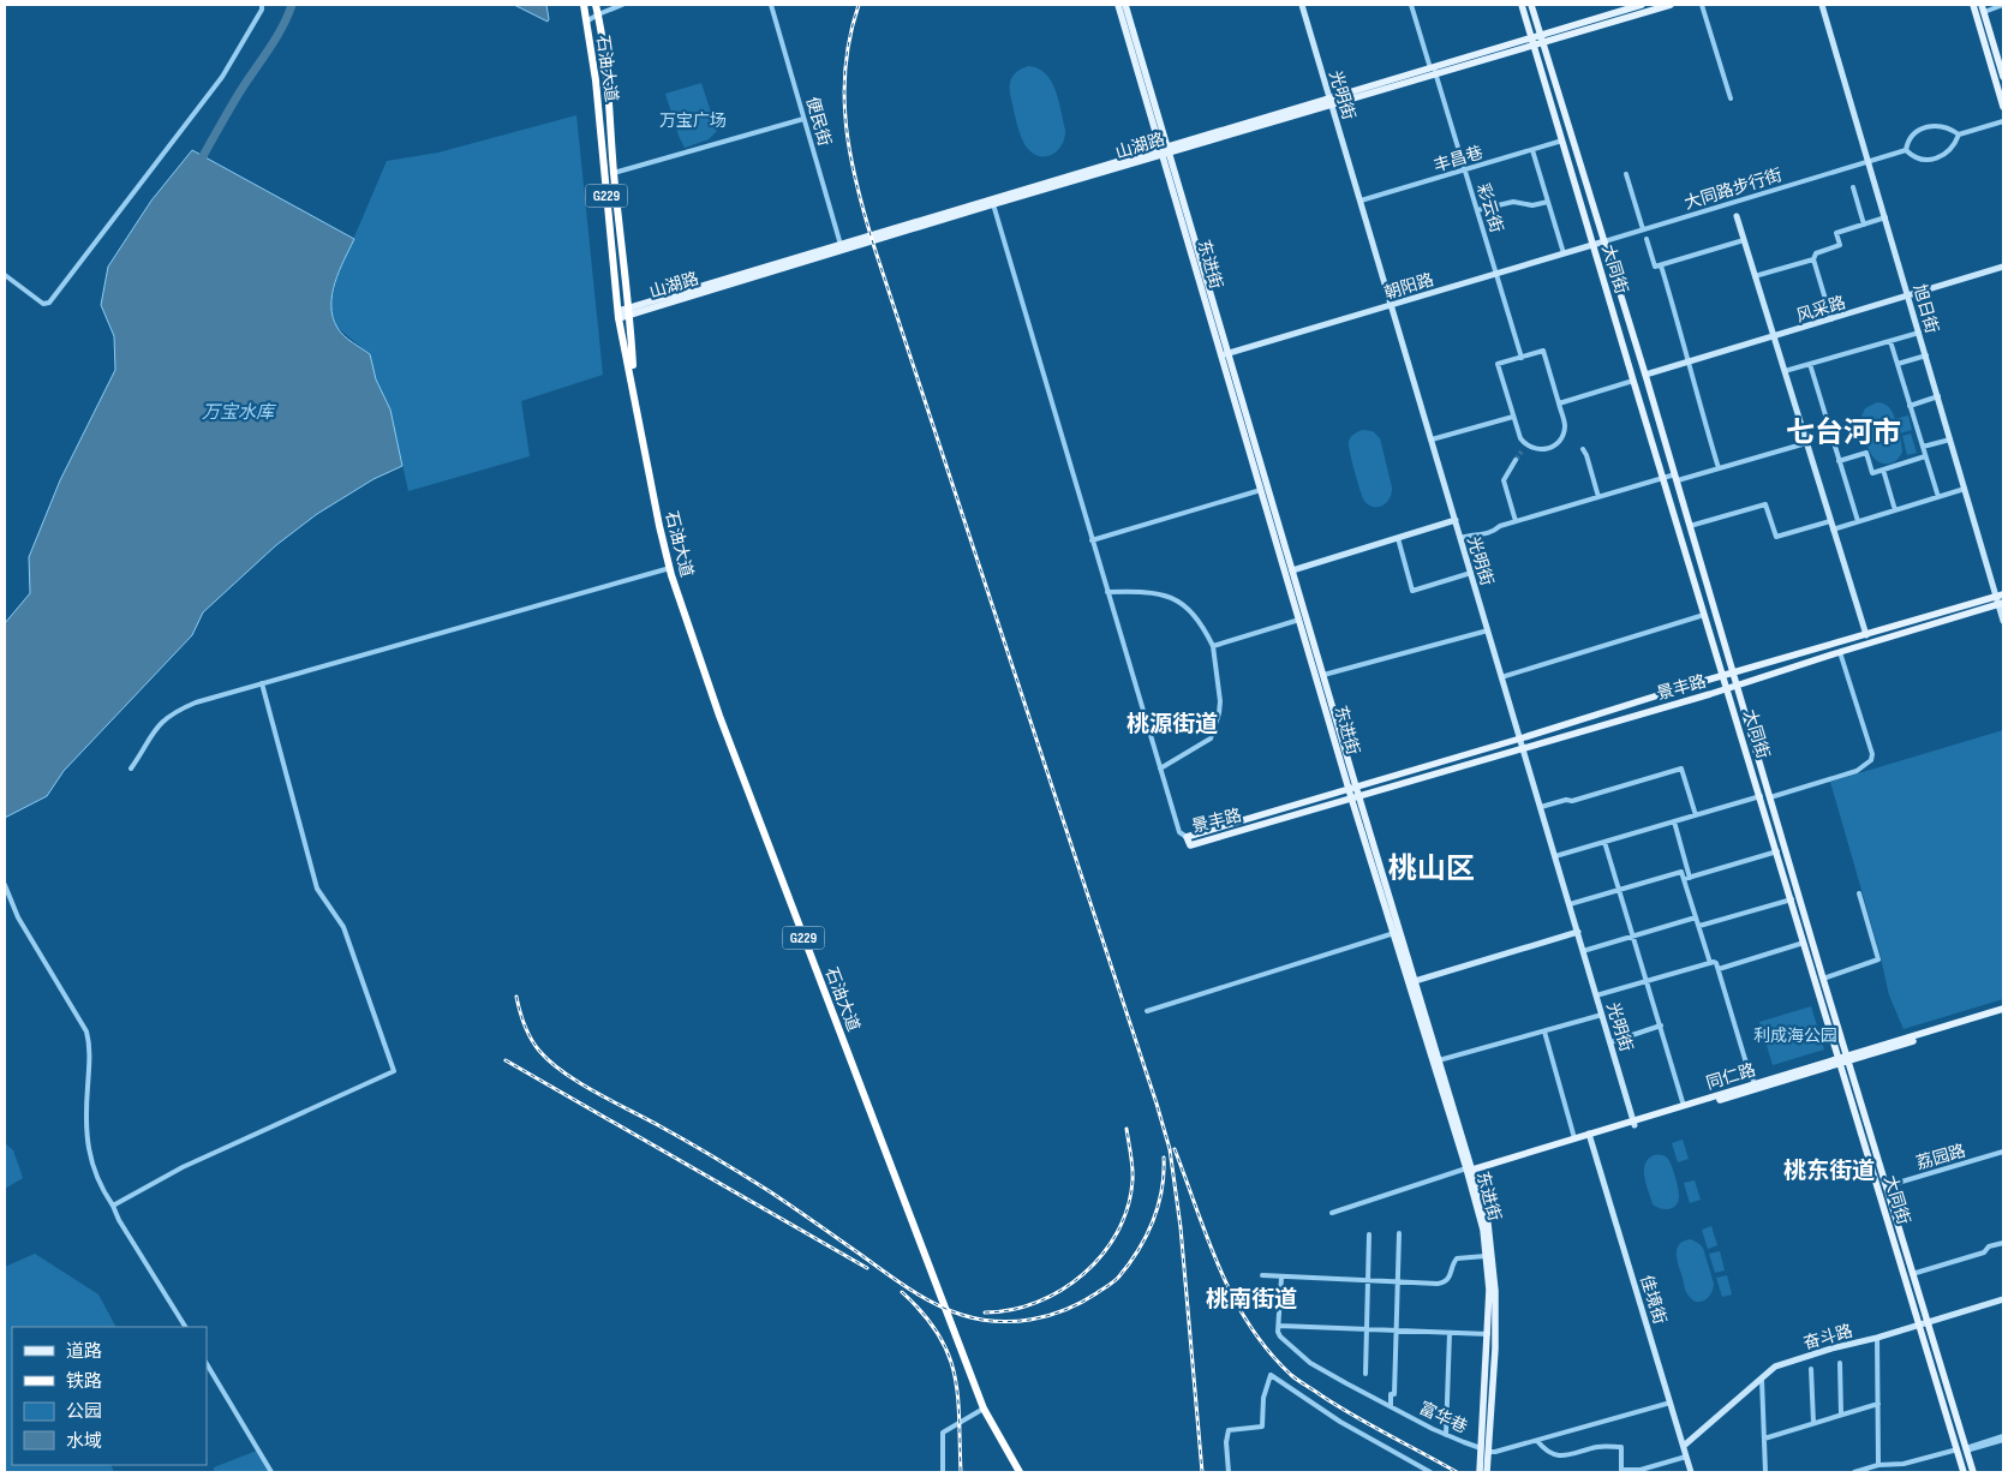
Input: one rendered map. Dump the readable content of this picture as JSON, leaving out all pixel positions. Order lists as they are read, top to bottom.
{
  "streets": {
    "highway": ["石油大道", "G229"],
    "main road": [
      "光明街",
      "山湖路",
      "东进街",
      "大同街",
      "朝阳路",
      "风采路",
      "旭日街",
      "景丰路",
      "同仁路",
      "佳境街",
      "奋斗路"
    ],
    "street": [
      "便民街",
      "丰昌巷",
      "大同路步行街",
      "彩云街",
      "荔园路",
      "富华巷"
    ]
  },
  "crossings": [
    ["石油大道", "山湖路"],
    ["光明街", "山湖路"],
    ["光明街", "丰昌巷"],
    ["光明街", "朝阳路"],
    ["光明街", "景丰路"],
    ["光明街", "同仁路"],
    ["便民街", "山湖路"],
    ["山湖路", "彩云街"],
    ["山湖路", "东进街"],
    ["山湖路", "大同街"],
    ["丰昌巷", "彩云街"],
    ["丰昌巷", "大同街"],
    ["大同路步行街", "大同街"],
    ["大同路步行街", "朝阳路"],
    ["大同路步行街", "旭日街"],
    ["彩云街", "朝阳路"],
    ["东进街", "朝阳路"],
    ["东进街", "景丰路"],
    ["东进街", "同仁路"],
    ["东进街", "富华巷"],
    ["大同街", "朝阳路"],
    ["大同街", "风采路"],
    ["大同街", "景丰路"],
    ["大同街", "同仁路"],
    ["大同街", "荔园路"],
    ["大同街", "奋斗路"],
    ["风采路", "旭日街"],
    ["旭日街", "景丰路"],
    ["同仁路", "佳境街"],
    ["佳境街", "奋斗路"]
  ],
  "districts": [
    "七台河市",
    "桃源街道",
    "桃山区",
    "桃东街道",
    "桃南街道"
  ],
  "water": ["万宝水库"],
  "parks": ["万宝广场", "利成海公园"],
  "legend": [
    "道路",
    "铁路",
    "公园",
    "水域"
  ]
}
